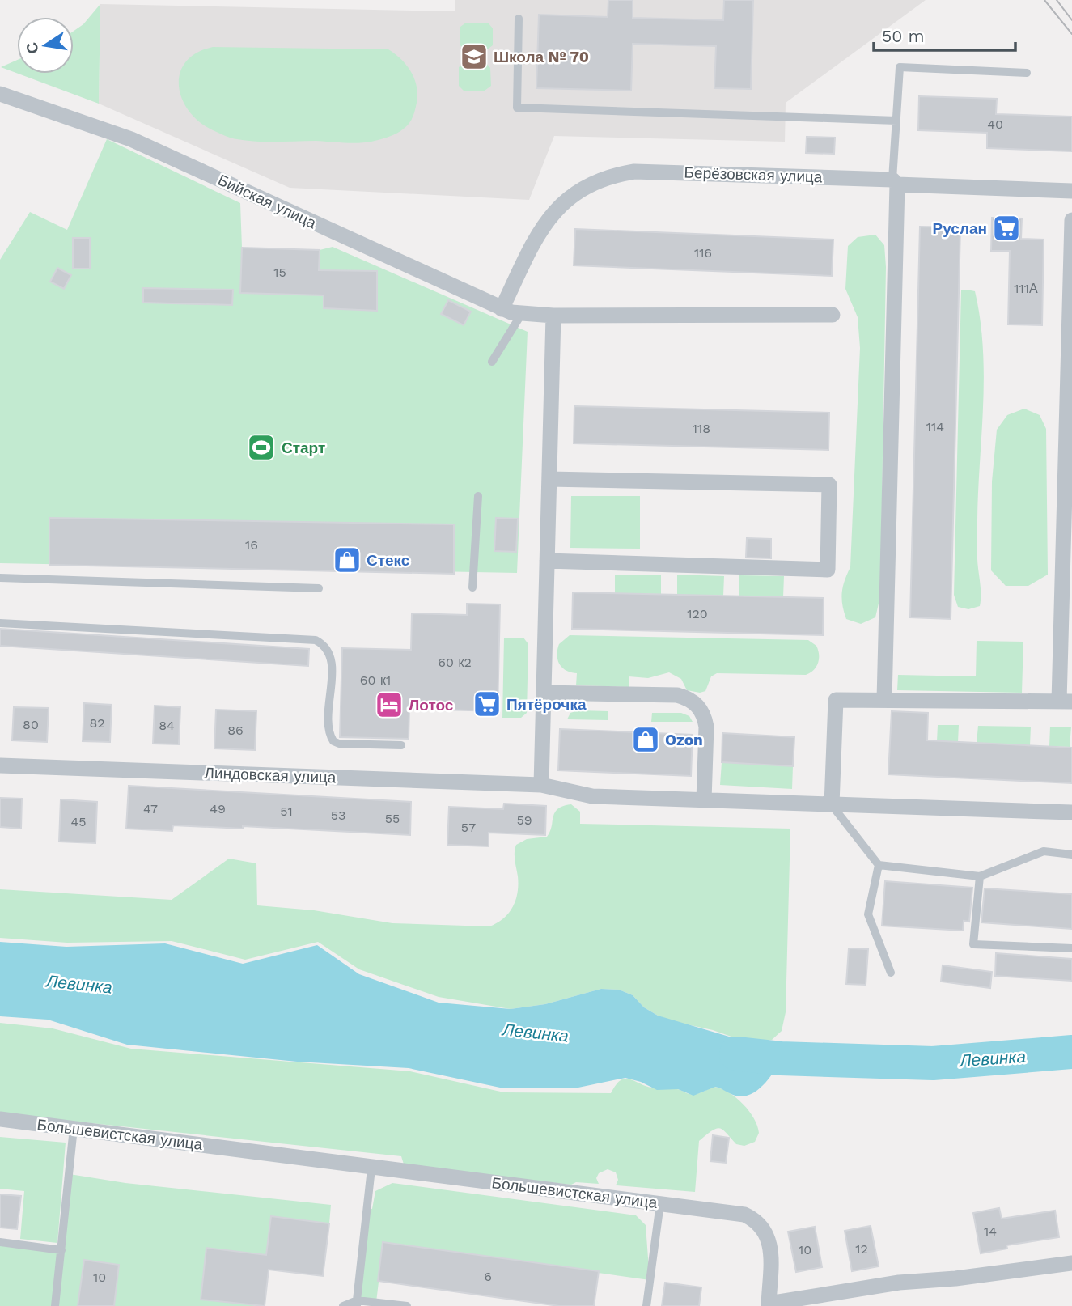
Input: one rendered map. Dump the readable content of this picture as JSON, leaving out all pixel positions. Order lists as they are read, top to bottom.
{
  "streets": {
    "street": [
      "Берёзовская улица",
      "Бийская улица",
      "Линдовская улица",
      "Большевистская улица"
    ]
  },
  "crossings": [
    ["Берёзовская улица", "Бийская улица"]
  ],
  "water": ["Левинка"],
  "places": {
    "school or university": ["Школа № 70"],
    "supermarket": ["Руслан", "Пятёрочка"],
    "sports": ["Старт"],
    "shop": ["Стекс", "Ozon"],
    "hotel": ["Лотос"]
  },
  "house_numbers": [
    "40",
    "116",
    "15",
    "111А",
    "114",
    "118",
    "16",
    "120",
    "60 к2",
    "60 к1",
    "82",
    "80",
    "84",
    "86",
    "47",
    "49",
    "51",
    "53",
    "55",
    "59",
    "45",
    "57",
    "14",
    "12",
    "10",
    "6",
    "10"
  ],
  "scale_bar": "50 m",
  "north": "left"
}
